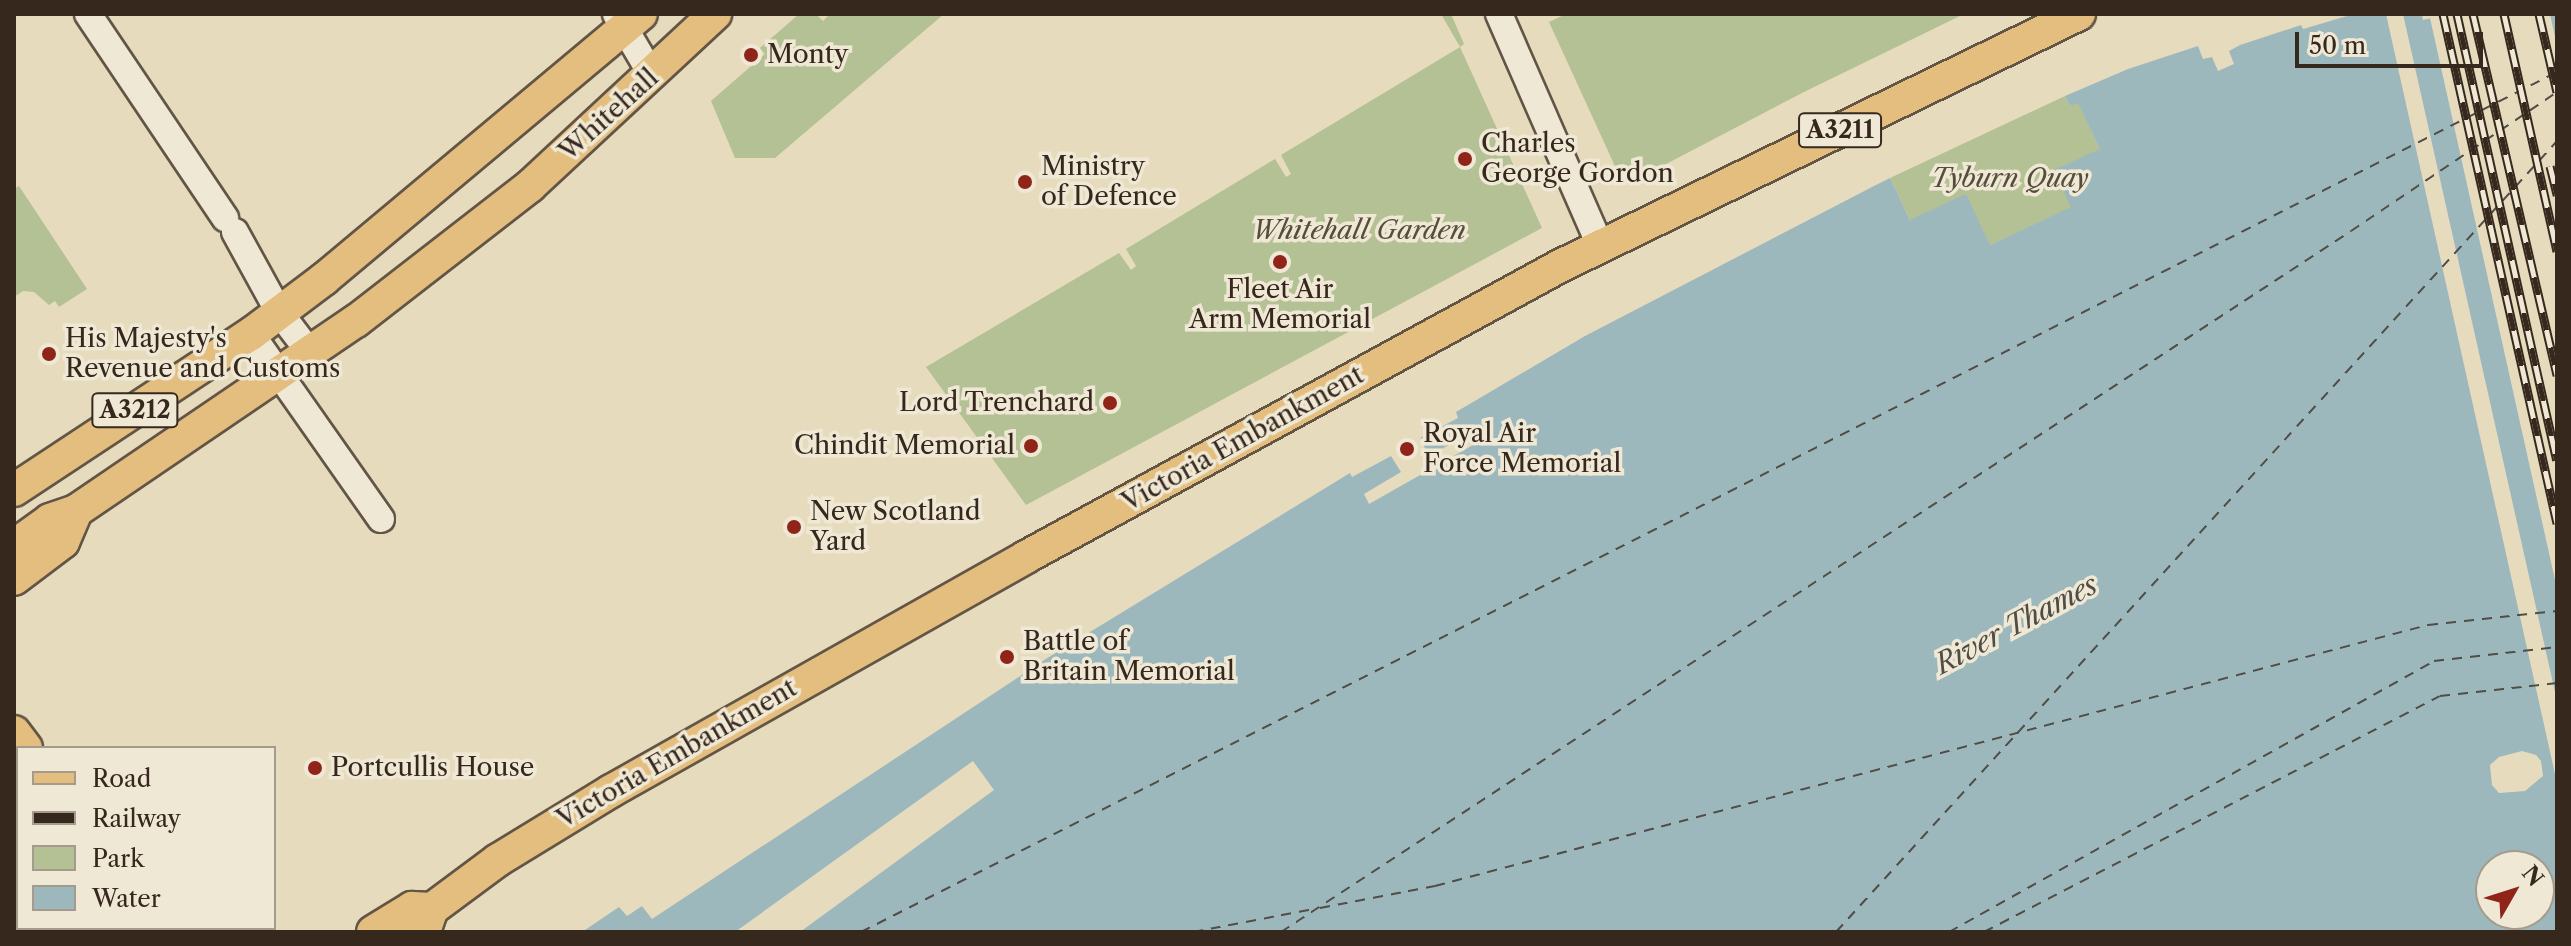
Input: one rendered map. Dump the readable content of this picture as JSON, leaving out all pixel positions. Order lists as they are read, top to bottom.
{
  "streets": {
    "main road": [
      "Whitehall",
      "A3211",
      "A3212",
      "Victoria Embankment"
    ]
  },
  "crossings": [
    ["Whitehall", "A3212"]
  ],
  "water": ["River Thames"],
  "parks": ["Tyburn Quay", "Whitehall Garden"],
  "places": [
    "Monty",
    "Charles George Gordon",
    "Ministry of Defence",
    "Fleet Air Arm Memorial",
    "His Majesty's Revenue and Customs",
    "Lord Trenchard",
    "Chindit Memorial",
    "Royal Air Force Memorial",
    "New Scotland Yard",
    "Battle of Britain Memorial",
    "Portcullis House"
  ],
  "legend": [
    "Road",
    "Railway",
    "Park",
    "Water"
  ],
  "scale_bar": "50 m",
  "north": "top right"
}
